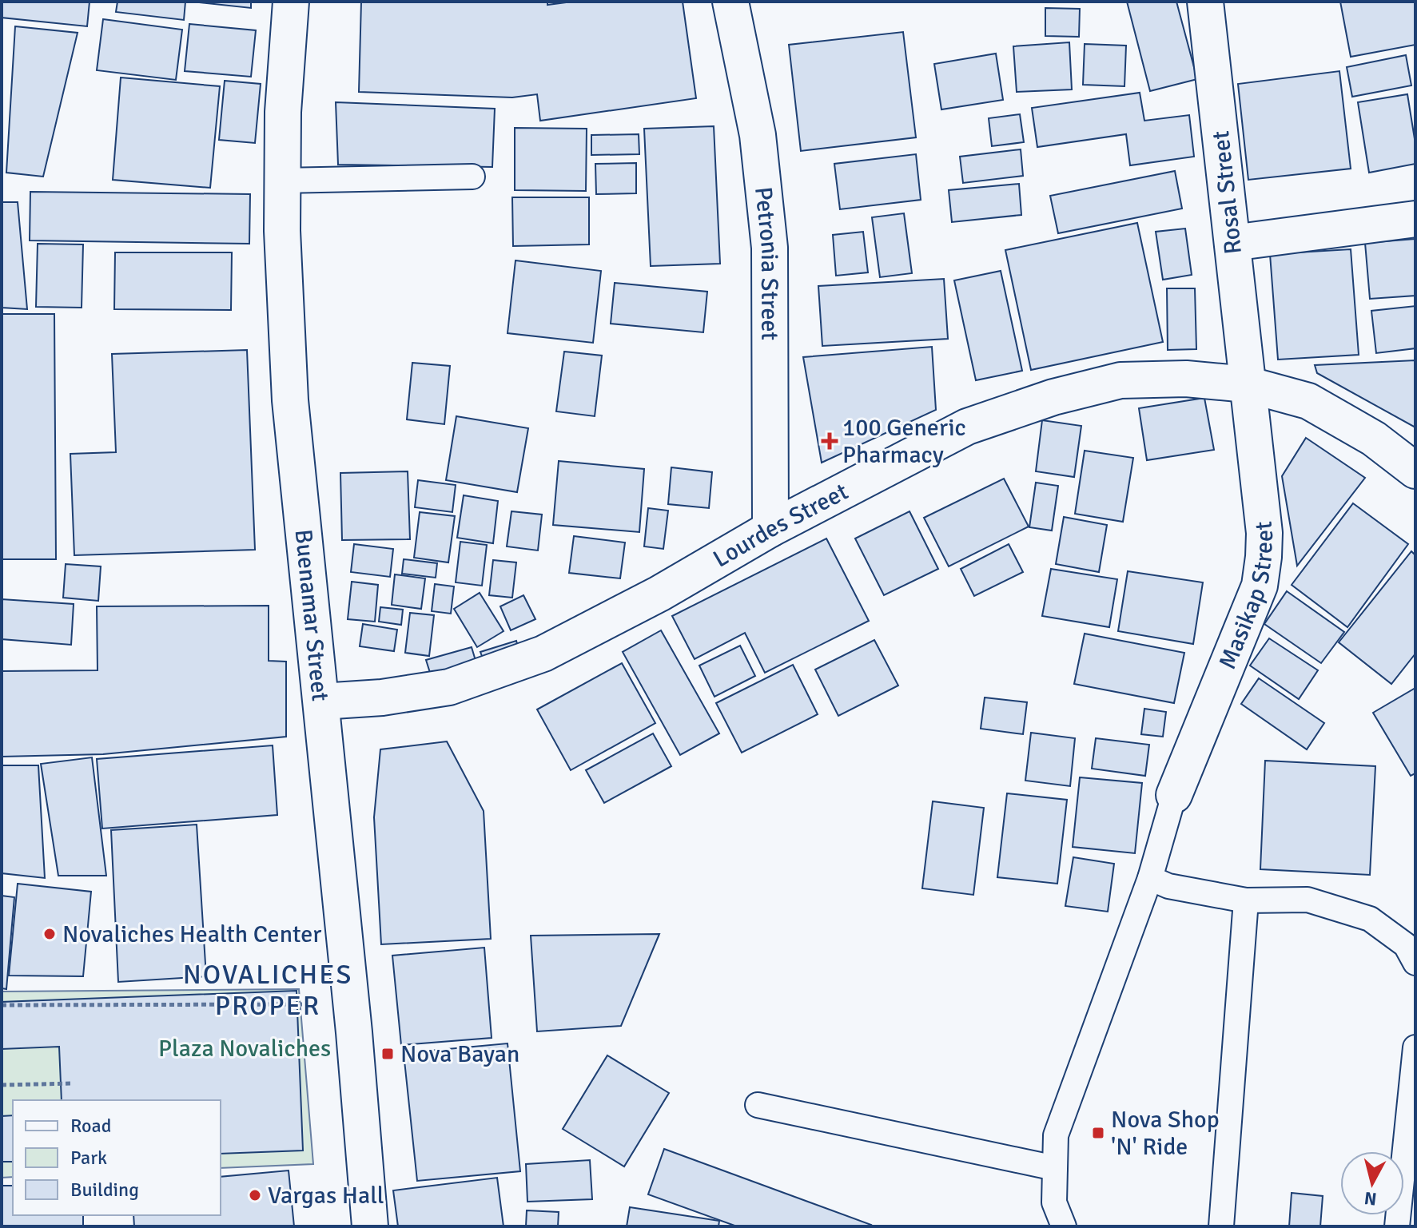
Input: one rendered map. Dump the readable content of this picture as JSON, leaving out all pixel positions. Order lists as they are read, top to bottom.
{
  "streets": {
    "street": [
      "Rosal Street",
      "Petronia Street",
      "Lourdes Street",
      "Masikap Street",
      "Buenamar Street"
    ]
  },
  "crossings": [
    ["Rosal Street", "Lourdes Street"],
    ["Rosal Street", "Masikap Street"],
    ["Petronia Street", "Lourdes Street"],
    ["Lourdes Street", "Masikap Street"],
    ["Lourdes Street", "Buenamar Street"]
  ],
  "districts": ["NOVALICHES PROPER"],
  "parks": ["Plaza Novaliches"],
  "places": {
    "health": ["100 Generic Pharmacy"],
    "other": ["Novaliches Health Center", "Vargas Hall"],
    "transit": ["Nova Bayan", "Nova Shop 'N' Ride"]
  },
  "legend": ["Road", "Park", "Building"],
  "north": "bottom"
}
